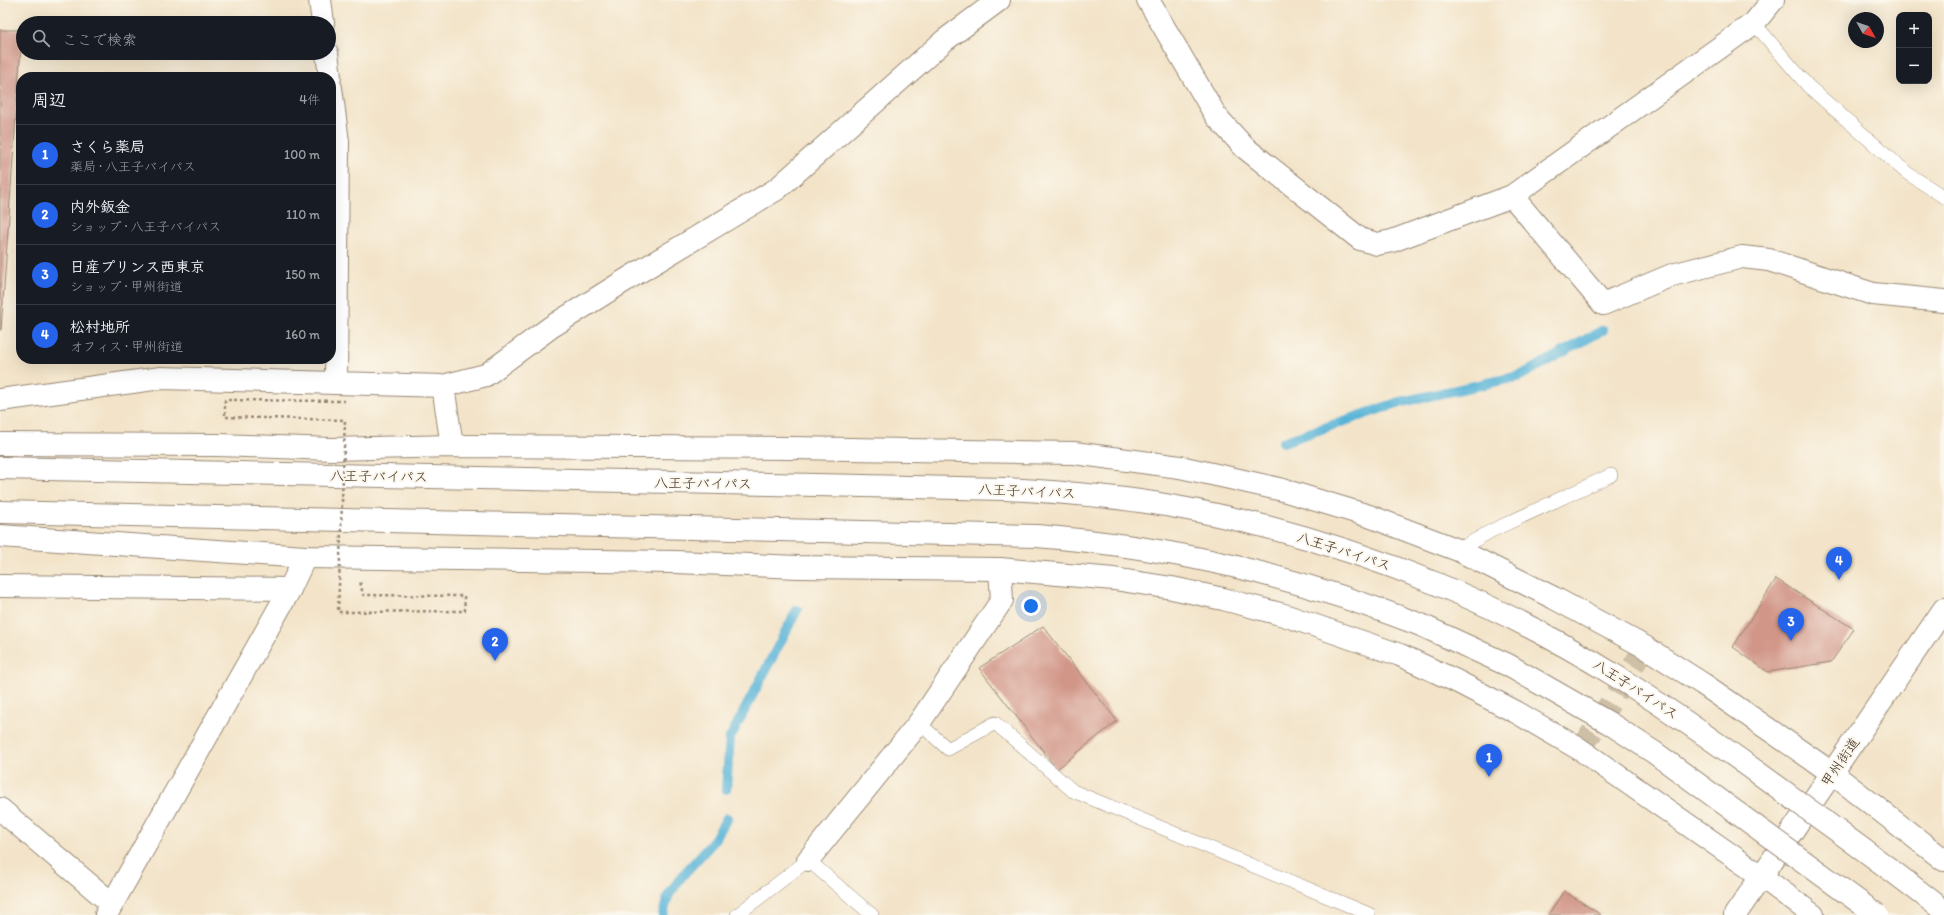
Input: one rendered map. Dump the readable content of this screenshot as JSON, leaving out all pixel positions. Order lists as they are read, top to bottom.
{
  "streets": {
    "main road": ["八王子バイパス", "甲州街道"]
  },
  "north": "bottom right",
  "page": {
    "map_buttons": ["+", "−"],
    "search": "ここで検索",
    "heading": ["周辺", "4件"],
    "list": [
      {
        "mark": "1",
        "name": "さくら薬局",
        "note": "薬局 · 八王子バイパス",
        "value": "100 m"
      },
      {
        "mark": "2",
        "name": "内外鈑金",
        "note": "ショップ · 八王子バイパス",
        "value": "110 m"
      },
      {
        "mark": "3",
        "name": "日産プリンス西東京",
        "note": "ショップ · 甲州街道",
        "value": "150 m"
      },
      {
        "mark": "4",
        "name": "松村地所",
        "note": "オフィス · 甲州街道",
        "value": "160 m"
      }
    ],
    "pins": [
      "4",
      "3",
      "2",
      "1"
    ]
  }
}
